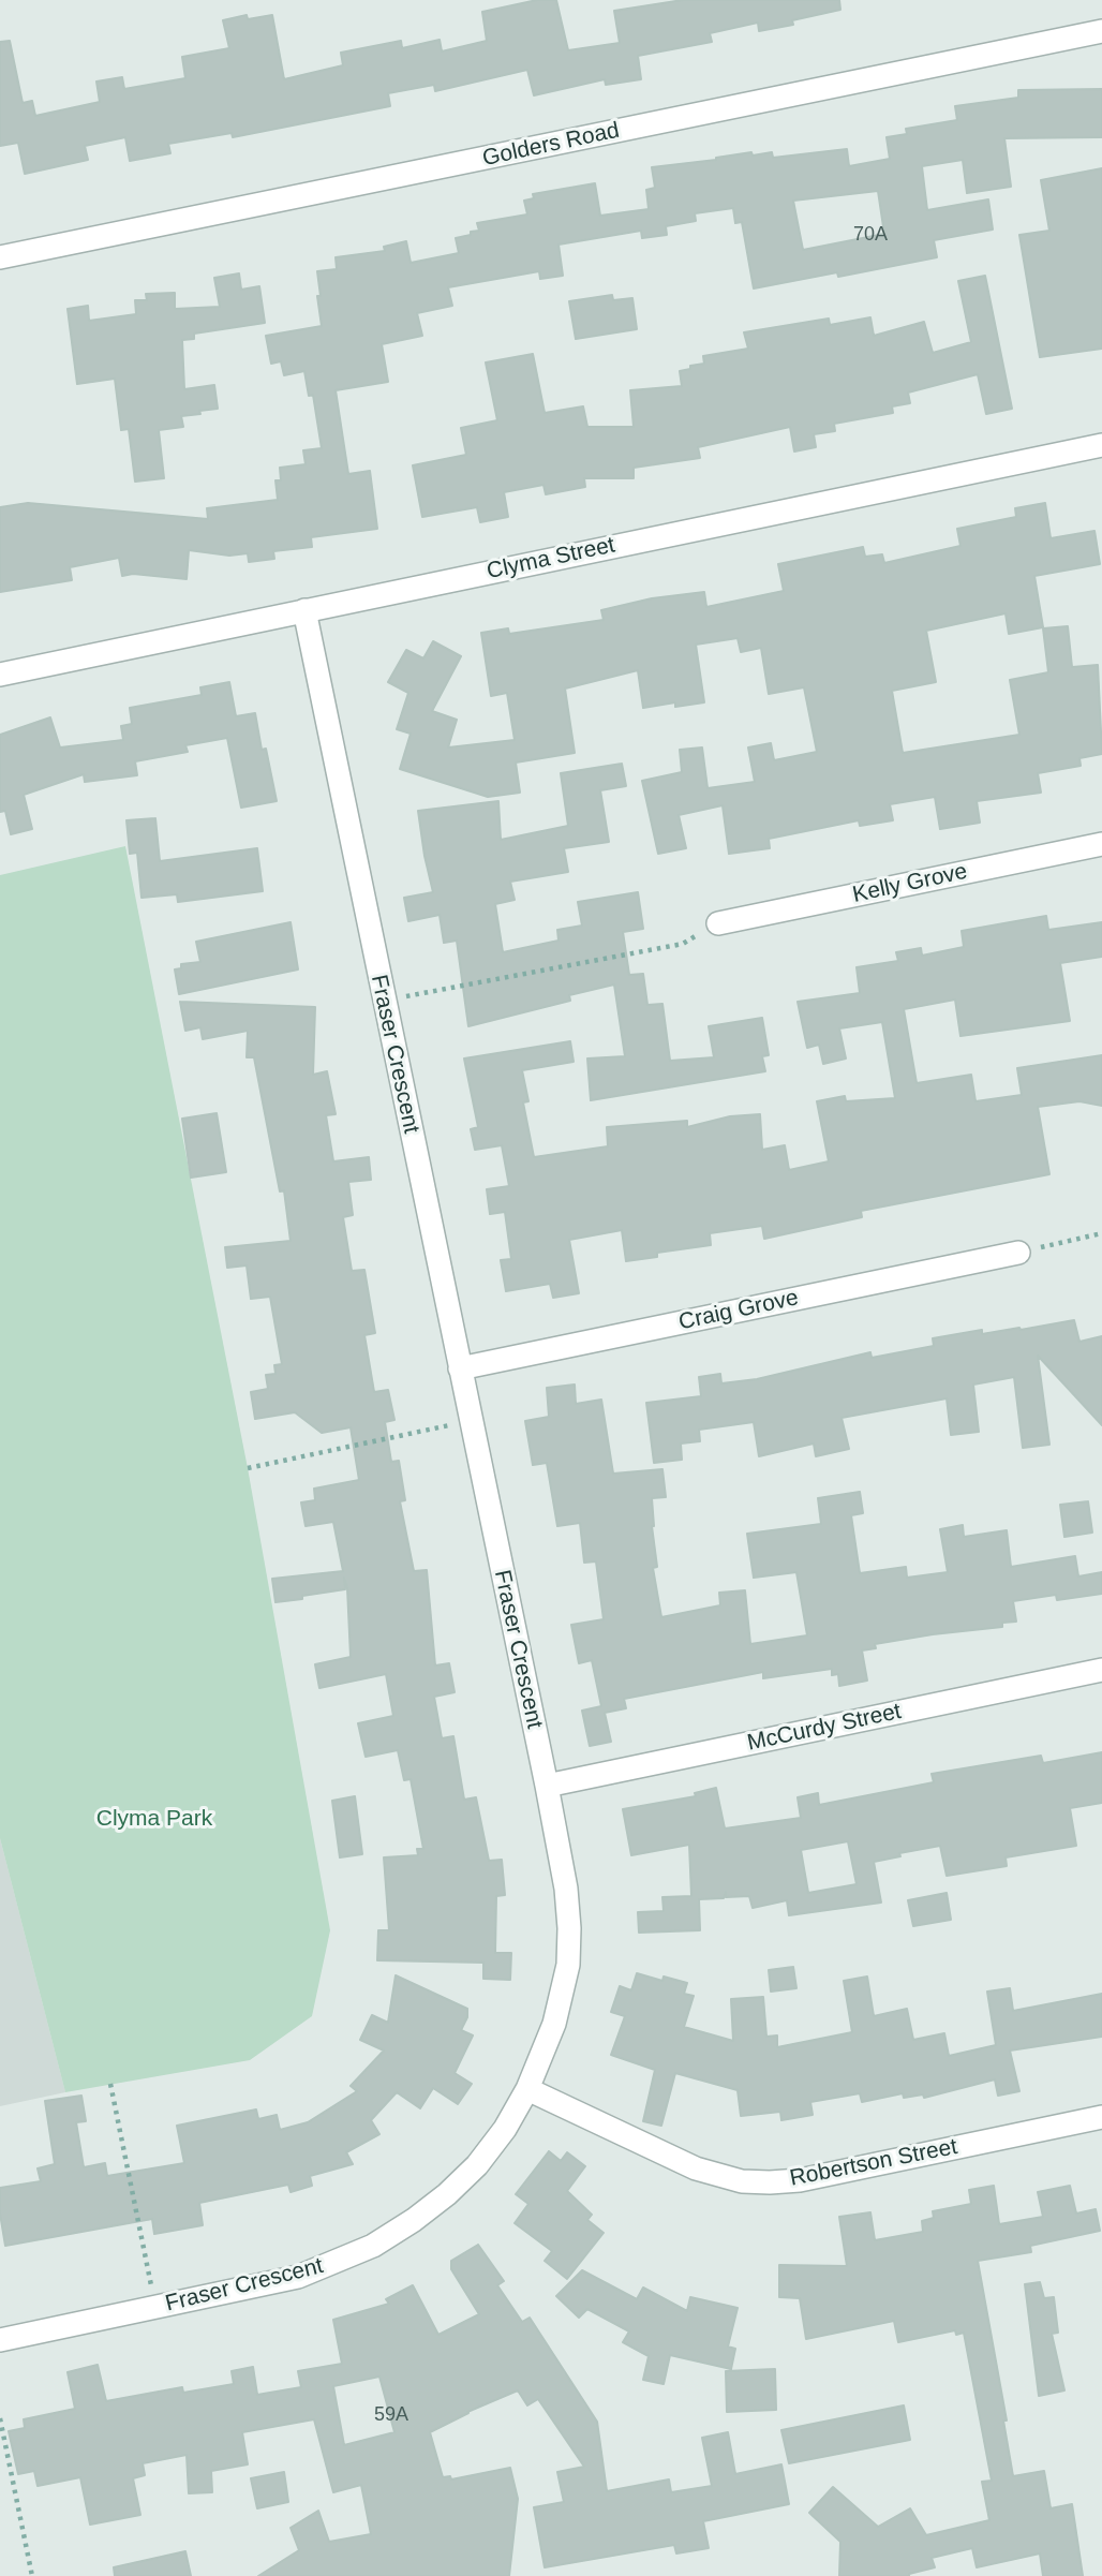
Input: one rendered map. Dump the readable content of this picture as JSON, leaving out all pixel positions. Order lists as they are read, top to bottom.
{
  "streets": {
    "street": [
      "Golders Road",
      "Clyma Street",
      "Kelly Grove",
      "Fraser Crescent",
      "Craig Grove",
      "McCurdy Street",
      "Robertson Street"
    ]
  },
  "crossings": [
    ["Clyma Street", "Fraser Crescent"],
    ["Fraser Crescent", "Craig Grove"],
    ["Fraser Crescent", "McCurdy Street"],
    ["Fraser Crescent", "Robertson Street"]
  ],
  "parks": ["Clyma Park"],
  "house_numbers": ["70A", "59A"]
}
